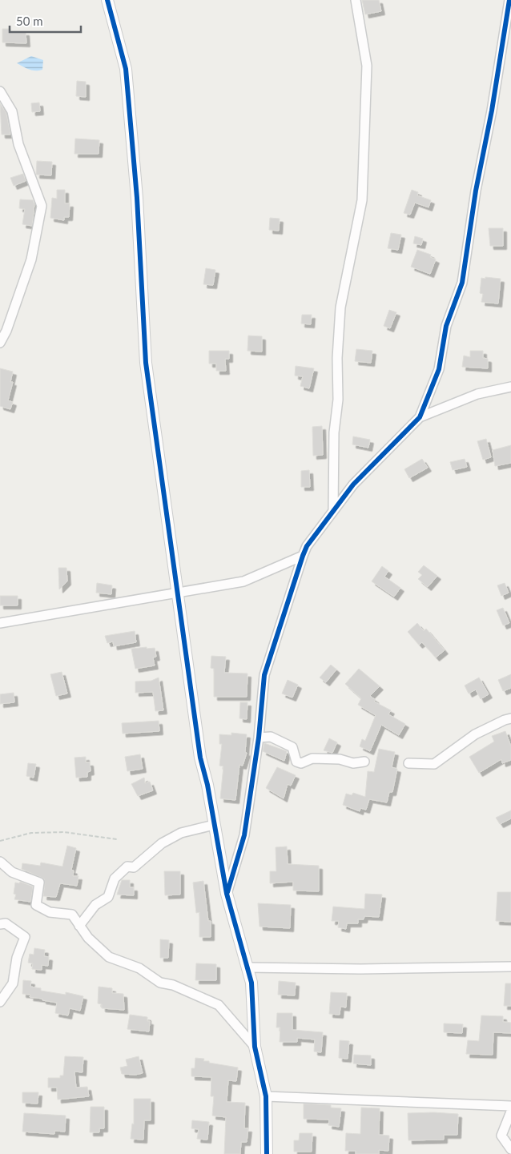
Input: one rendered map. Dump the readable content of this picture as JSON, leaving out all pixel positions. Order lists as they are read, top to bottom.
{
  "scale_bar": "50 m"
}
